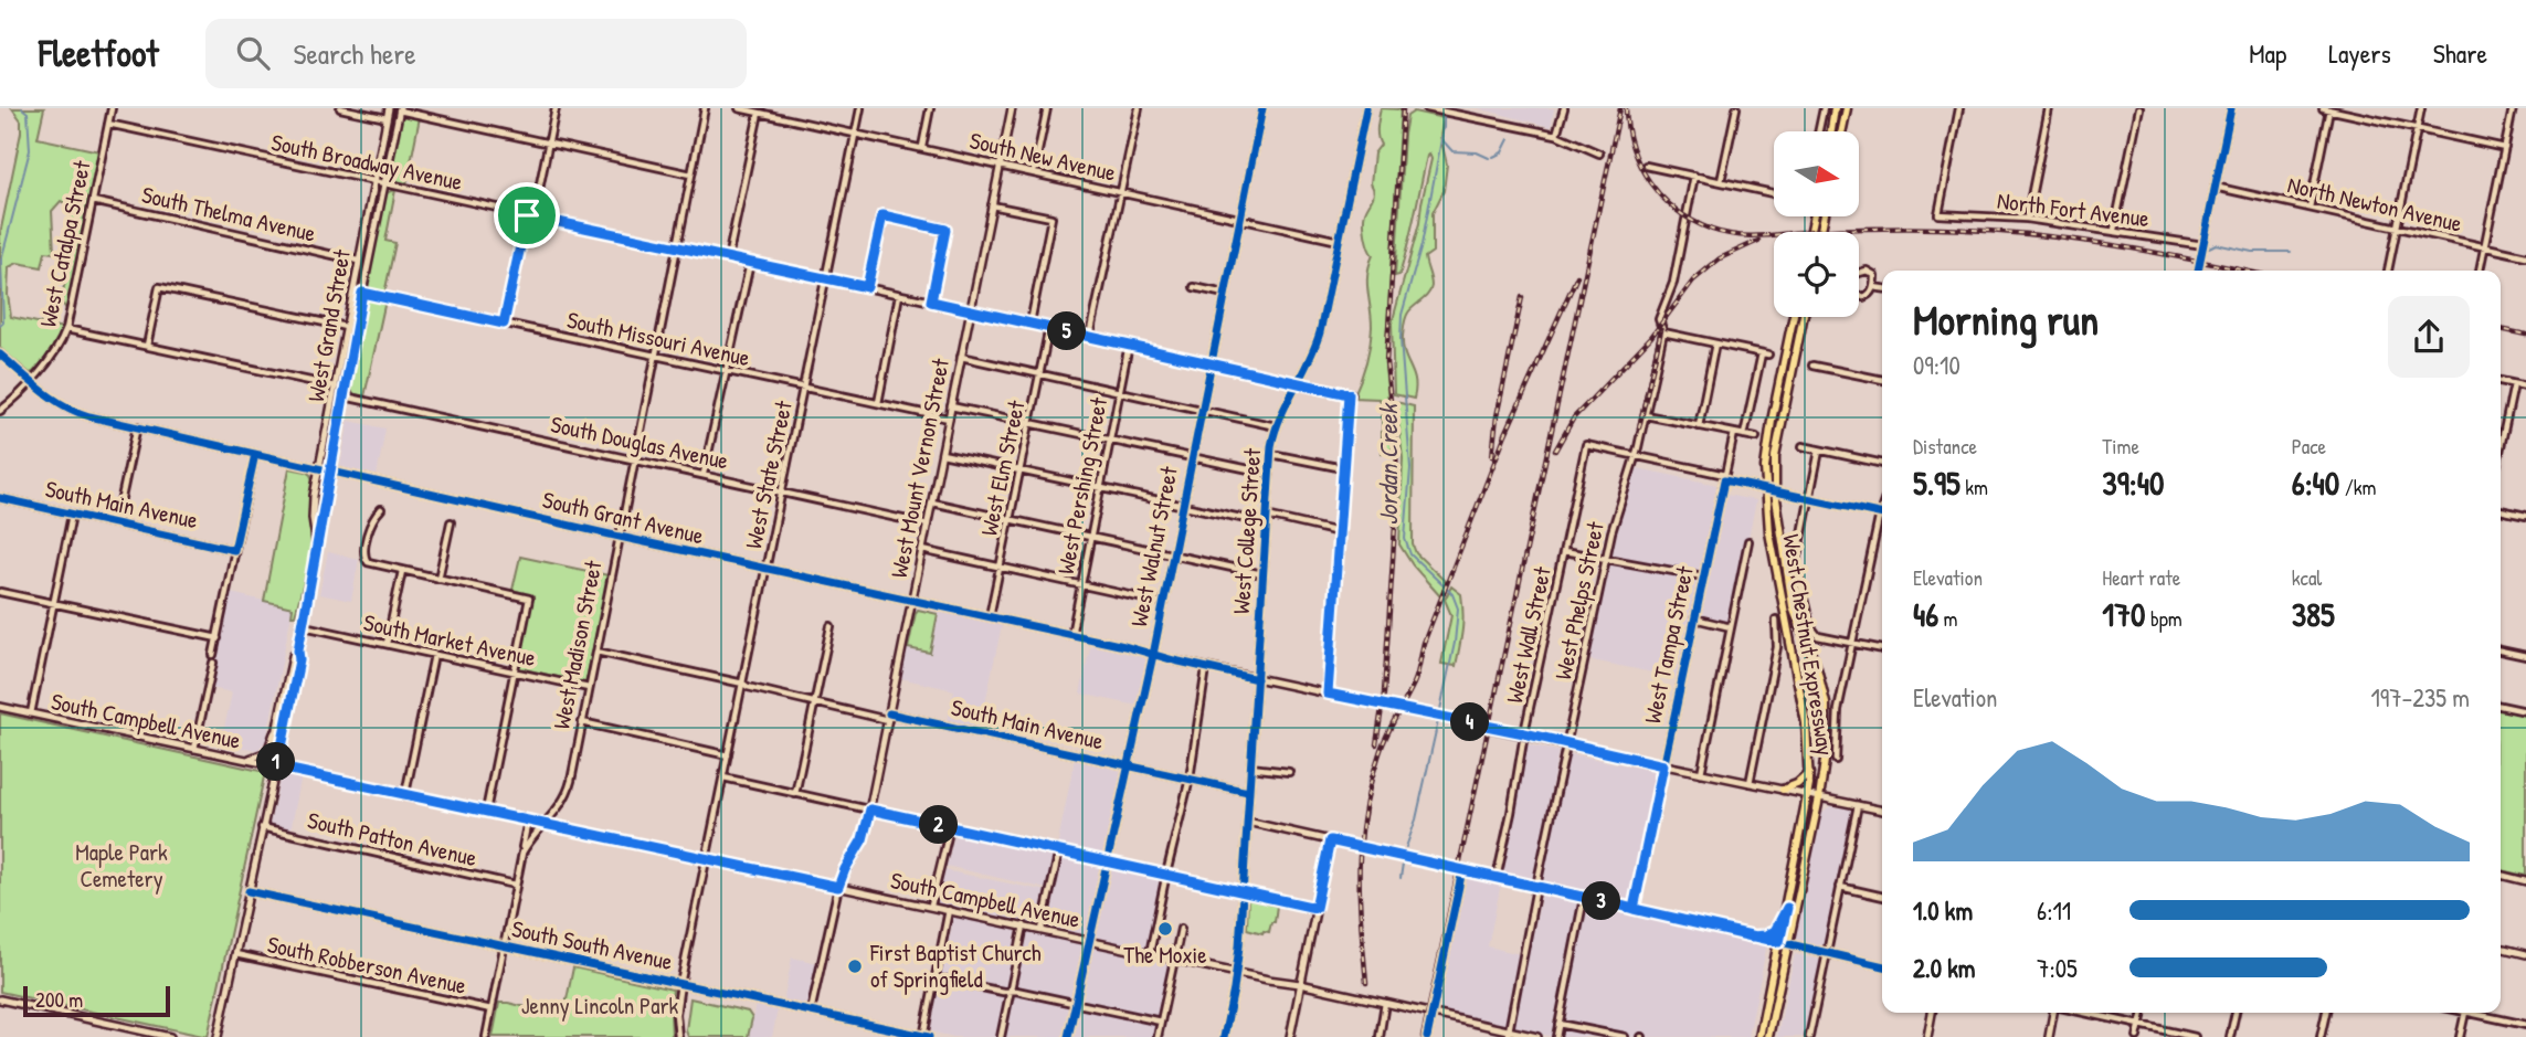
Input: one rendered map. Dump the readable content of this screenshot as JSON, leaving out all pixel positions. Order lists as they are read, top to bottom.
{
  "streets": {
    "main road": [
      "West Grand Street",
      "West Mount Vernon Street",
      "South Grant Avenue",
      "West College Street",
      "West Chestnut Expressway",
      "South Campbell Avenue"
    ],
    "street": [
      "South New Avenue",
      "South Broadway Avenue",
      "North Newton Avenue",
      "North Fort Avenue",
      "South Thelma Avenue",
      "West Catalpa Street",
      "South Missouri Avenue",
      "South Douglas Avenue",
      "West Elm Street",
      "West State Street",
      "West Pershing Street",
      "South Main Avenue",
      "West Walnut Street",
      "West Phelps Street",
      "West Wall Street",
      "South Market Avenue",
      "West Madison Street",
      "West Tampa Street",
      "South Patton Avenue",
      "South South Avenue",
      "South Robberson Avenue"
    ]
  },
  "crossings": [
    ["South New Avenue", "West Mount Vernon Street"],
    ["South New Avenue", "West State Street"],
    ["South New Avenue", "West College Street"],
    ["South New Avenue", "West Walnut Street"],
    ["South Broadway Avenue", "West Catalpa Street"],
    ["South Broadway Avenue", "West Grand Street"],
    ["South Broadway Avenue", "West Mount Vernon Street"],
    ["South Broadway Avenue", "West Elm Street"],
    ["South Broadway Avenue", "West State Street"],
    ["South Broadway Avenue", "West Pershing Street"],
    ["South Broadway Avenue", "West College Street"],
    ["South Broadway Avenue", "West Walnut Street"],
    ["South Broadway Avenue", "West Madison Street"],
    ["South Thelma Avenue", "West Catalpa Street"],
    ["South Thelma Avenue", "West Grand Street"],
    ["West Catalpa Street", "South Grant Avenue"],
    ["West Grand Street", "South Missouri Avenue"],
    ["West Grand Street", "South Douglas Avenue"],
    ["West Grand Street", "South Grant Avenue"],
    ["West Grand Street", "South Market Avenue"],
    ["West Grand Street", "South Campbell Avenue"],
    ["West Grand Street", "South Patton Avenue"],
    ["West Grand Street", "South South Avenue"],
    ["West Grand Street", "South Robberson Avenue"],
    ["South Missouri Avenue", "West Mount Vernon Street"],
    ["South Missouri Avenue", "West State Street"],
    ["South Missouri Avenue", "West Madison Street"],
    ["South Douglas Avenue", "West Mount Vernon Street"],
    ["South Douglas Avenue", "West State Street"],
    ["South Douglas Avenue", "West Madison Street"],
    ["West Mount Vernon Street", "South Main Avenue"],
    ["West Mount Vernon Street", "South Grant Avenue"],
    ["West Mount Vernon Street", "South Campbell Avenue"],
    ["West Mount Vernon Street", "South South Avenue"],
    ["West Elm Street", "South Grant Avenue"],
    ["West State Street", "South Main Avenue"],
    ["West State Street", "South Grant Avenue"],
    ["West State Street", "South Campbell Avenue"],
    ["West State Street", "South South Avenue"],
    ["West Pershing Street", "South Grant Avenue"],
    ["South Main Avenue", "West College Street"],
    ["South Main Avenue", "West Walnut Street"],
    ["South Main Avenue", "West Madison Street"],
    ["South Grant Avenue", "West College Street"],
    ["South Grant Avenue", "West Walnut Street"],
    ["South Grant Avenue", "West Madison Street"],
    ["South Grant Avenue", "West Tampa Street"],
    ["South Grant Avenue", "West Chestnut Expressway"],
    ["West College Street", "South Campbell Avenue"],
    ["West Walnut Street", "South Campbell Avenue"],
    ["West Phelps Street", "West Wall Street"],
    ["West Phelps Street", "South Campbell Avenue"],
    ["South Market Avenue", "West Madison Street"],
    ["West Madison Street", "South Campbell Avenue"],
    ["West Madison Street", "South Patton Avenue"],
    ["West Madison Street", "South South Avenue"],
    ["West Madison Street", "South Robberson Avenue"]
  ],
  "water": ["Jordan Creek"],
  "parks": ["Maple Park Cemetery", "Jenny Lincoln Park"],
  "places": ["The Moxie", "First Baptist Church of Springfield"],
  "scale_bar": "200 m",
  "north": "right",
  "page": {
    "header": "Fleetfoot",
    "search": "Search here",
    "nav": ["Map", "Layers", "Share"],
    "heading": ["Morning run", "09:10"],
    "pins": [
      "5",
      "4",
      "1",
      "2",
      "3"
    ],
    "stats": [
      ["Distance", "5.95 km"],
      ["Time", "39:40"],
      ["Pace", "6:40 /km"],
      ["Elevation", "46 m"],
      ["Heart rate", "170 bpm"],
      ["kcal", "385"]
    ],
    "chart": ["Elevation", "197–235 m"],
    "list": [
      {
        "name": "1.0 km",
        "note": "6:11"
      },
      {
        "name": "2.0 km",
        "note": "7:05"
      }
    ],
    "scale": "200 m"
  }
}
